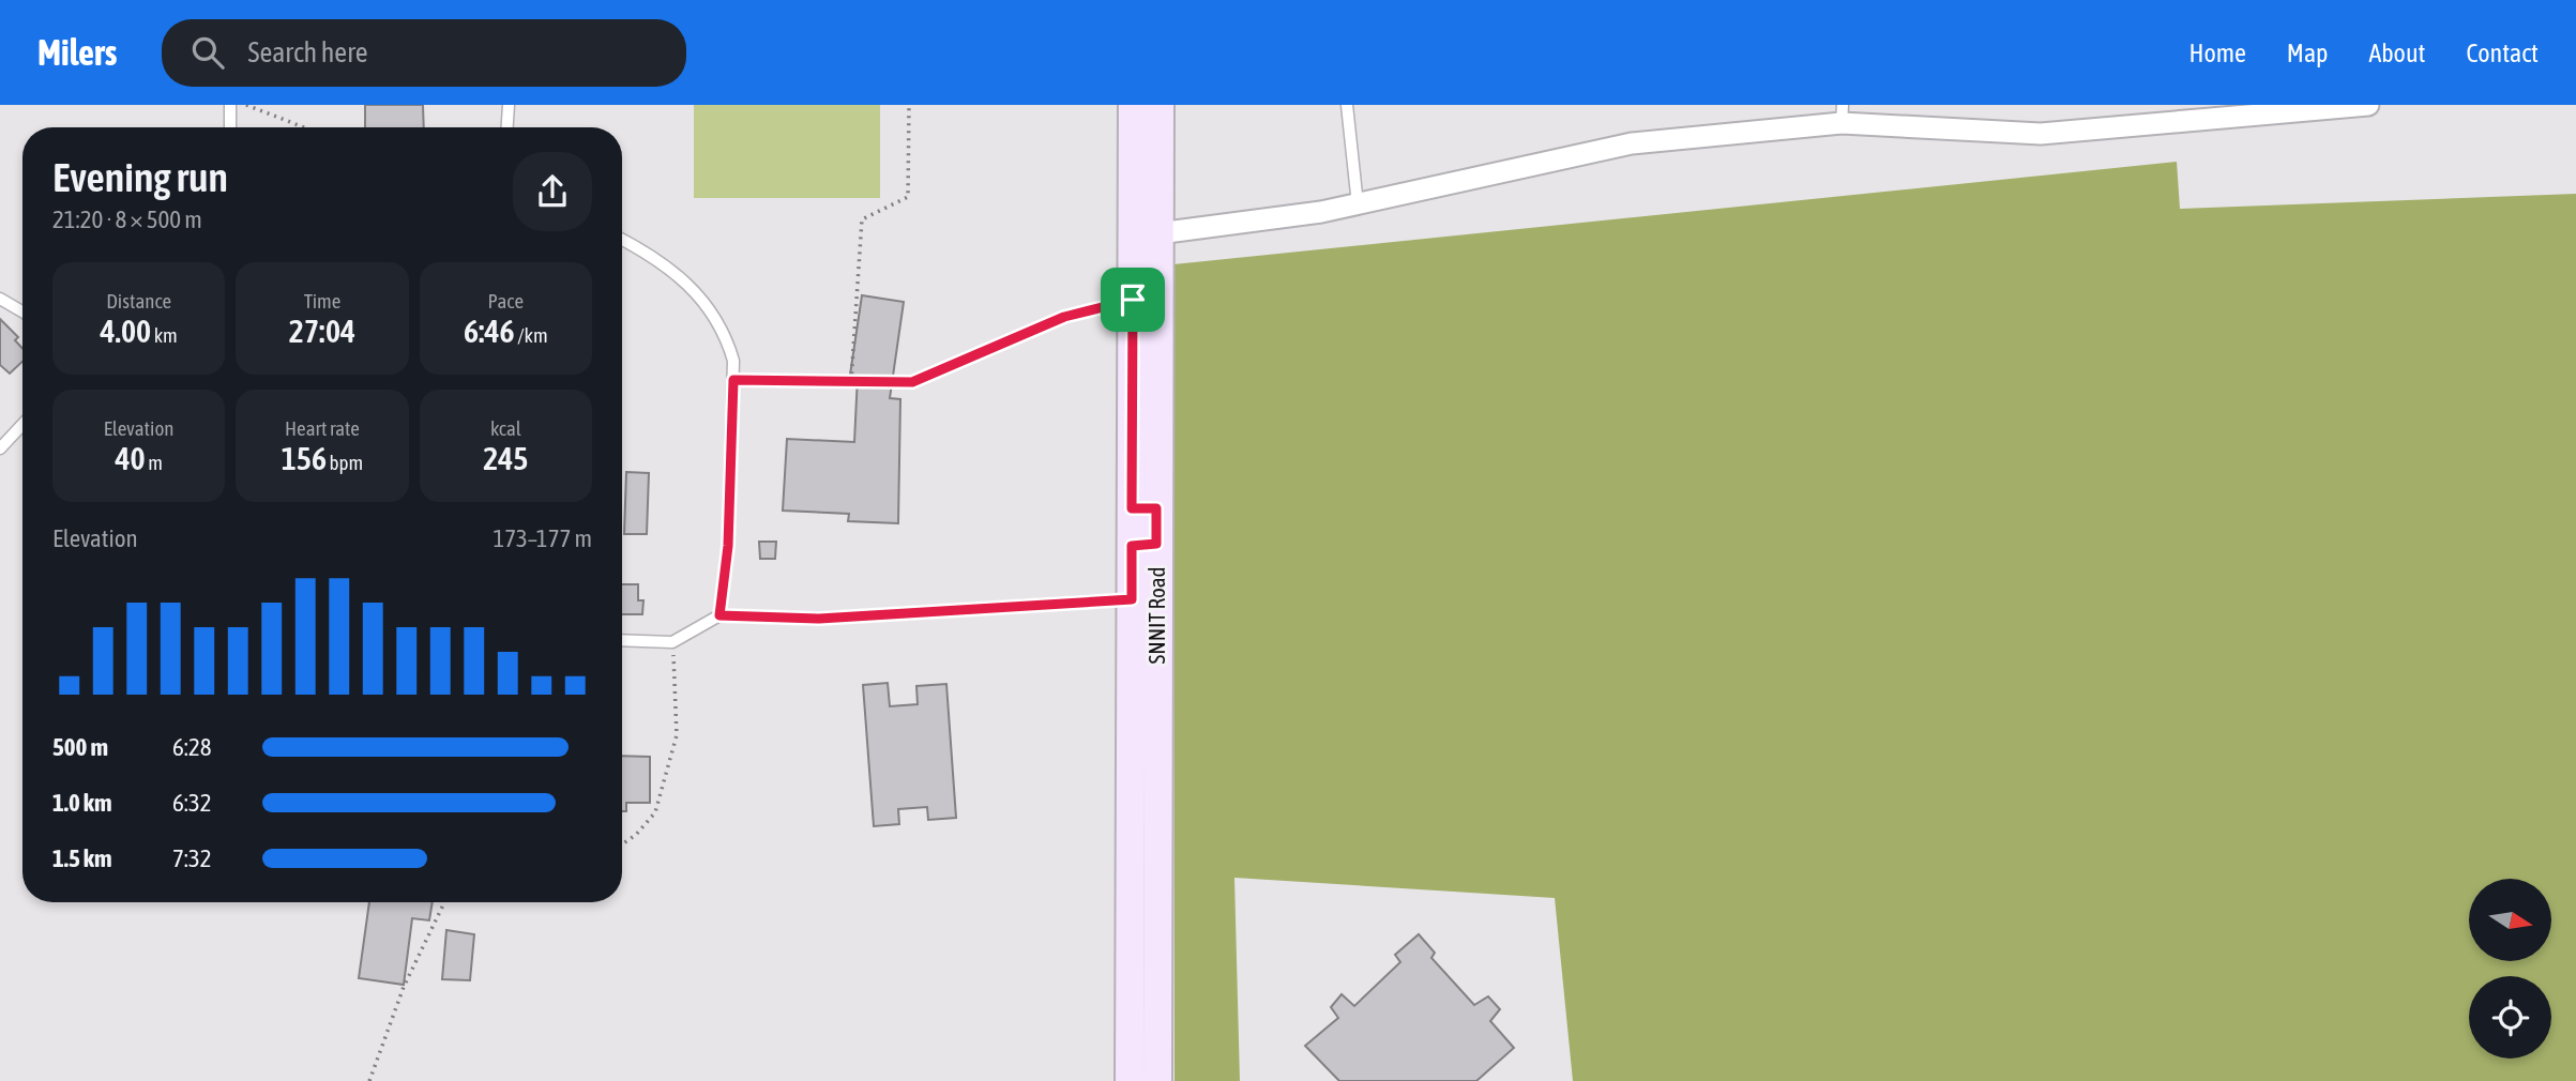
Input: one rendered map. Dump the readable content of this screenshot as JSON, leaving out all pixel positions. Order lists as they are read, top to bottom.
{
  "streets": {
    "street": ["SNNIT Road"]
  },
  "north": "right",
  "page": {
    "header": "Milers",
    "search": "Search here",
    "nav": [
      "Home",
      "Map",
      "About",
      "Contact"
    ],
    "heading": ["Evening run", "21:20 · 8 × 500 m"],
    "stats": [
      ["Distance", "4.00 km"],
      ["Time", "27:04"],
      ["Pace", "6:46 /km"],
      ["Elevation", "40 m"],
      ["Heart rate", "156 bpm"],
      ["kcal", "245"]
    ],
    "chart": ["Elevation", "173–177 m"],
    "list": [
      {
        "name": "500 m",
        "note": "6:28"
      },
      {
        "name": "1.0 km",
        "note": "6:32"
      },
      {
        "name": "1.5 km",
        "note": "7:32"
      }
    ]
  }
}
